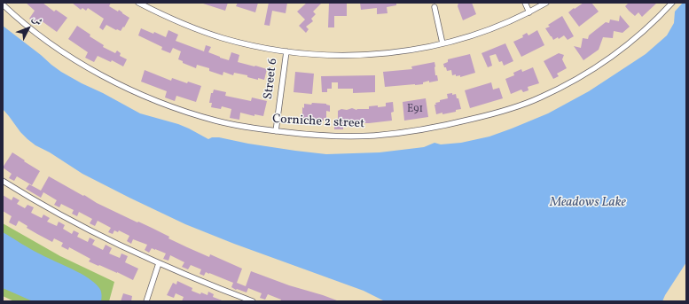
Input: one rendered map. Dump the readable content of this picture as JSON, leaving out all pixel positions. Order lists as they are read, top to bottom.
{
  "streets": {
    "street": ["Street 6", "Corniche 2 street"]
  },
  "crossings": [
    ["Street 6", "Corniche 2 street"]
  ],
  "water": ["Meadows Lake"],
  "house_numbers": ["E91"],
  "north": "top right"
}
